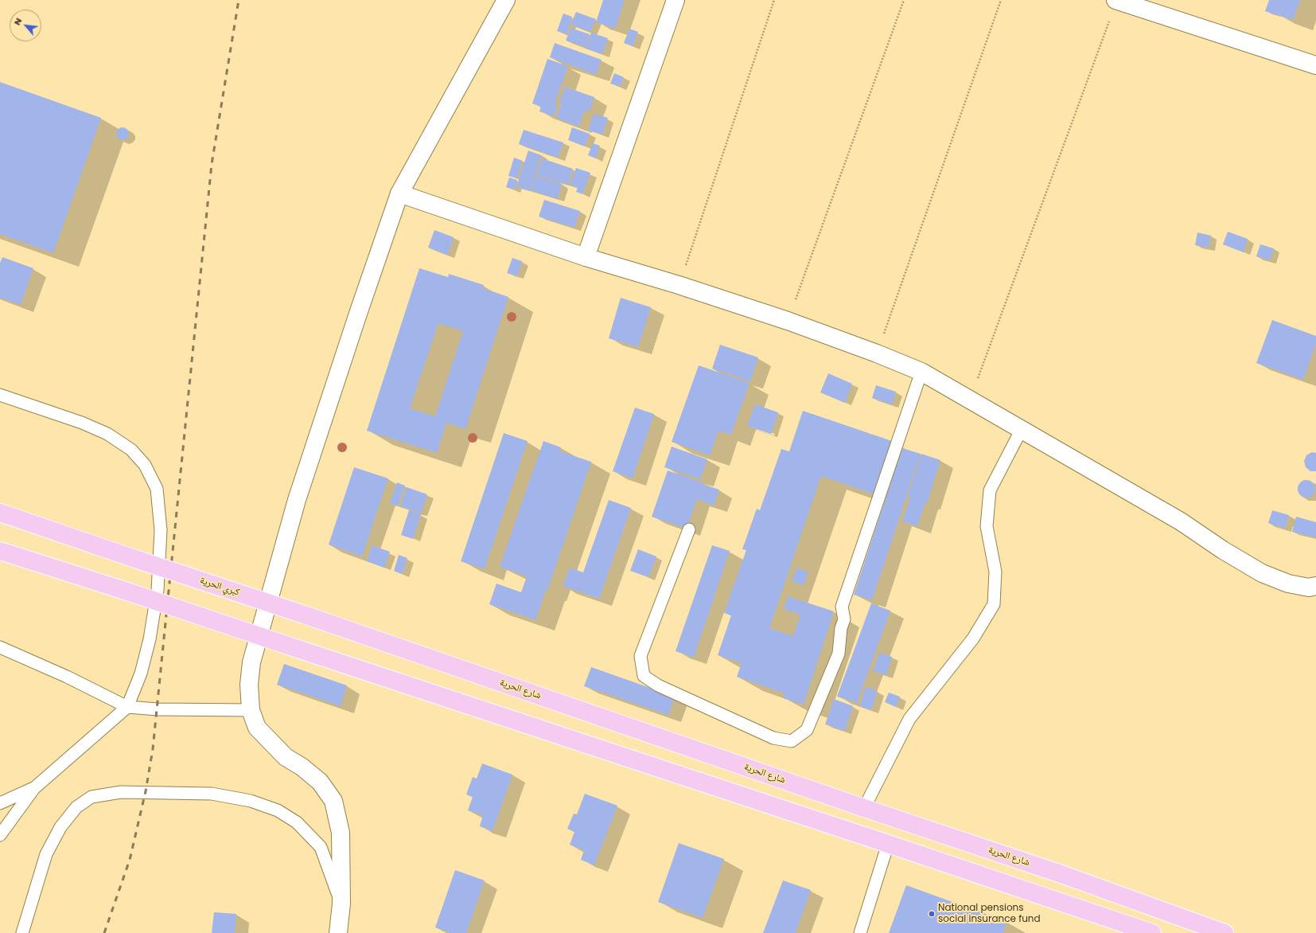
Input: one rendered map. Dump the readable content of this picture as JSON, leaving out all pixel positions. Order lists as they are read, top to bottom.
{
  "streets": {
    "main road": ["كبري الحرية", "شارع الحرية"]
  },
  "crossings": [
    ["كبري الحرية", "شارع الحرية"]
  ],
  "places": ["National pensions social insurance fund"],
  "north": "top left"
}
